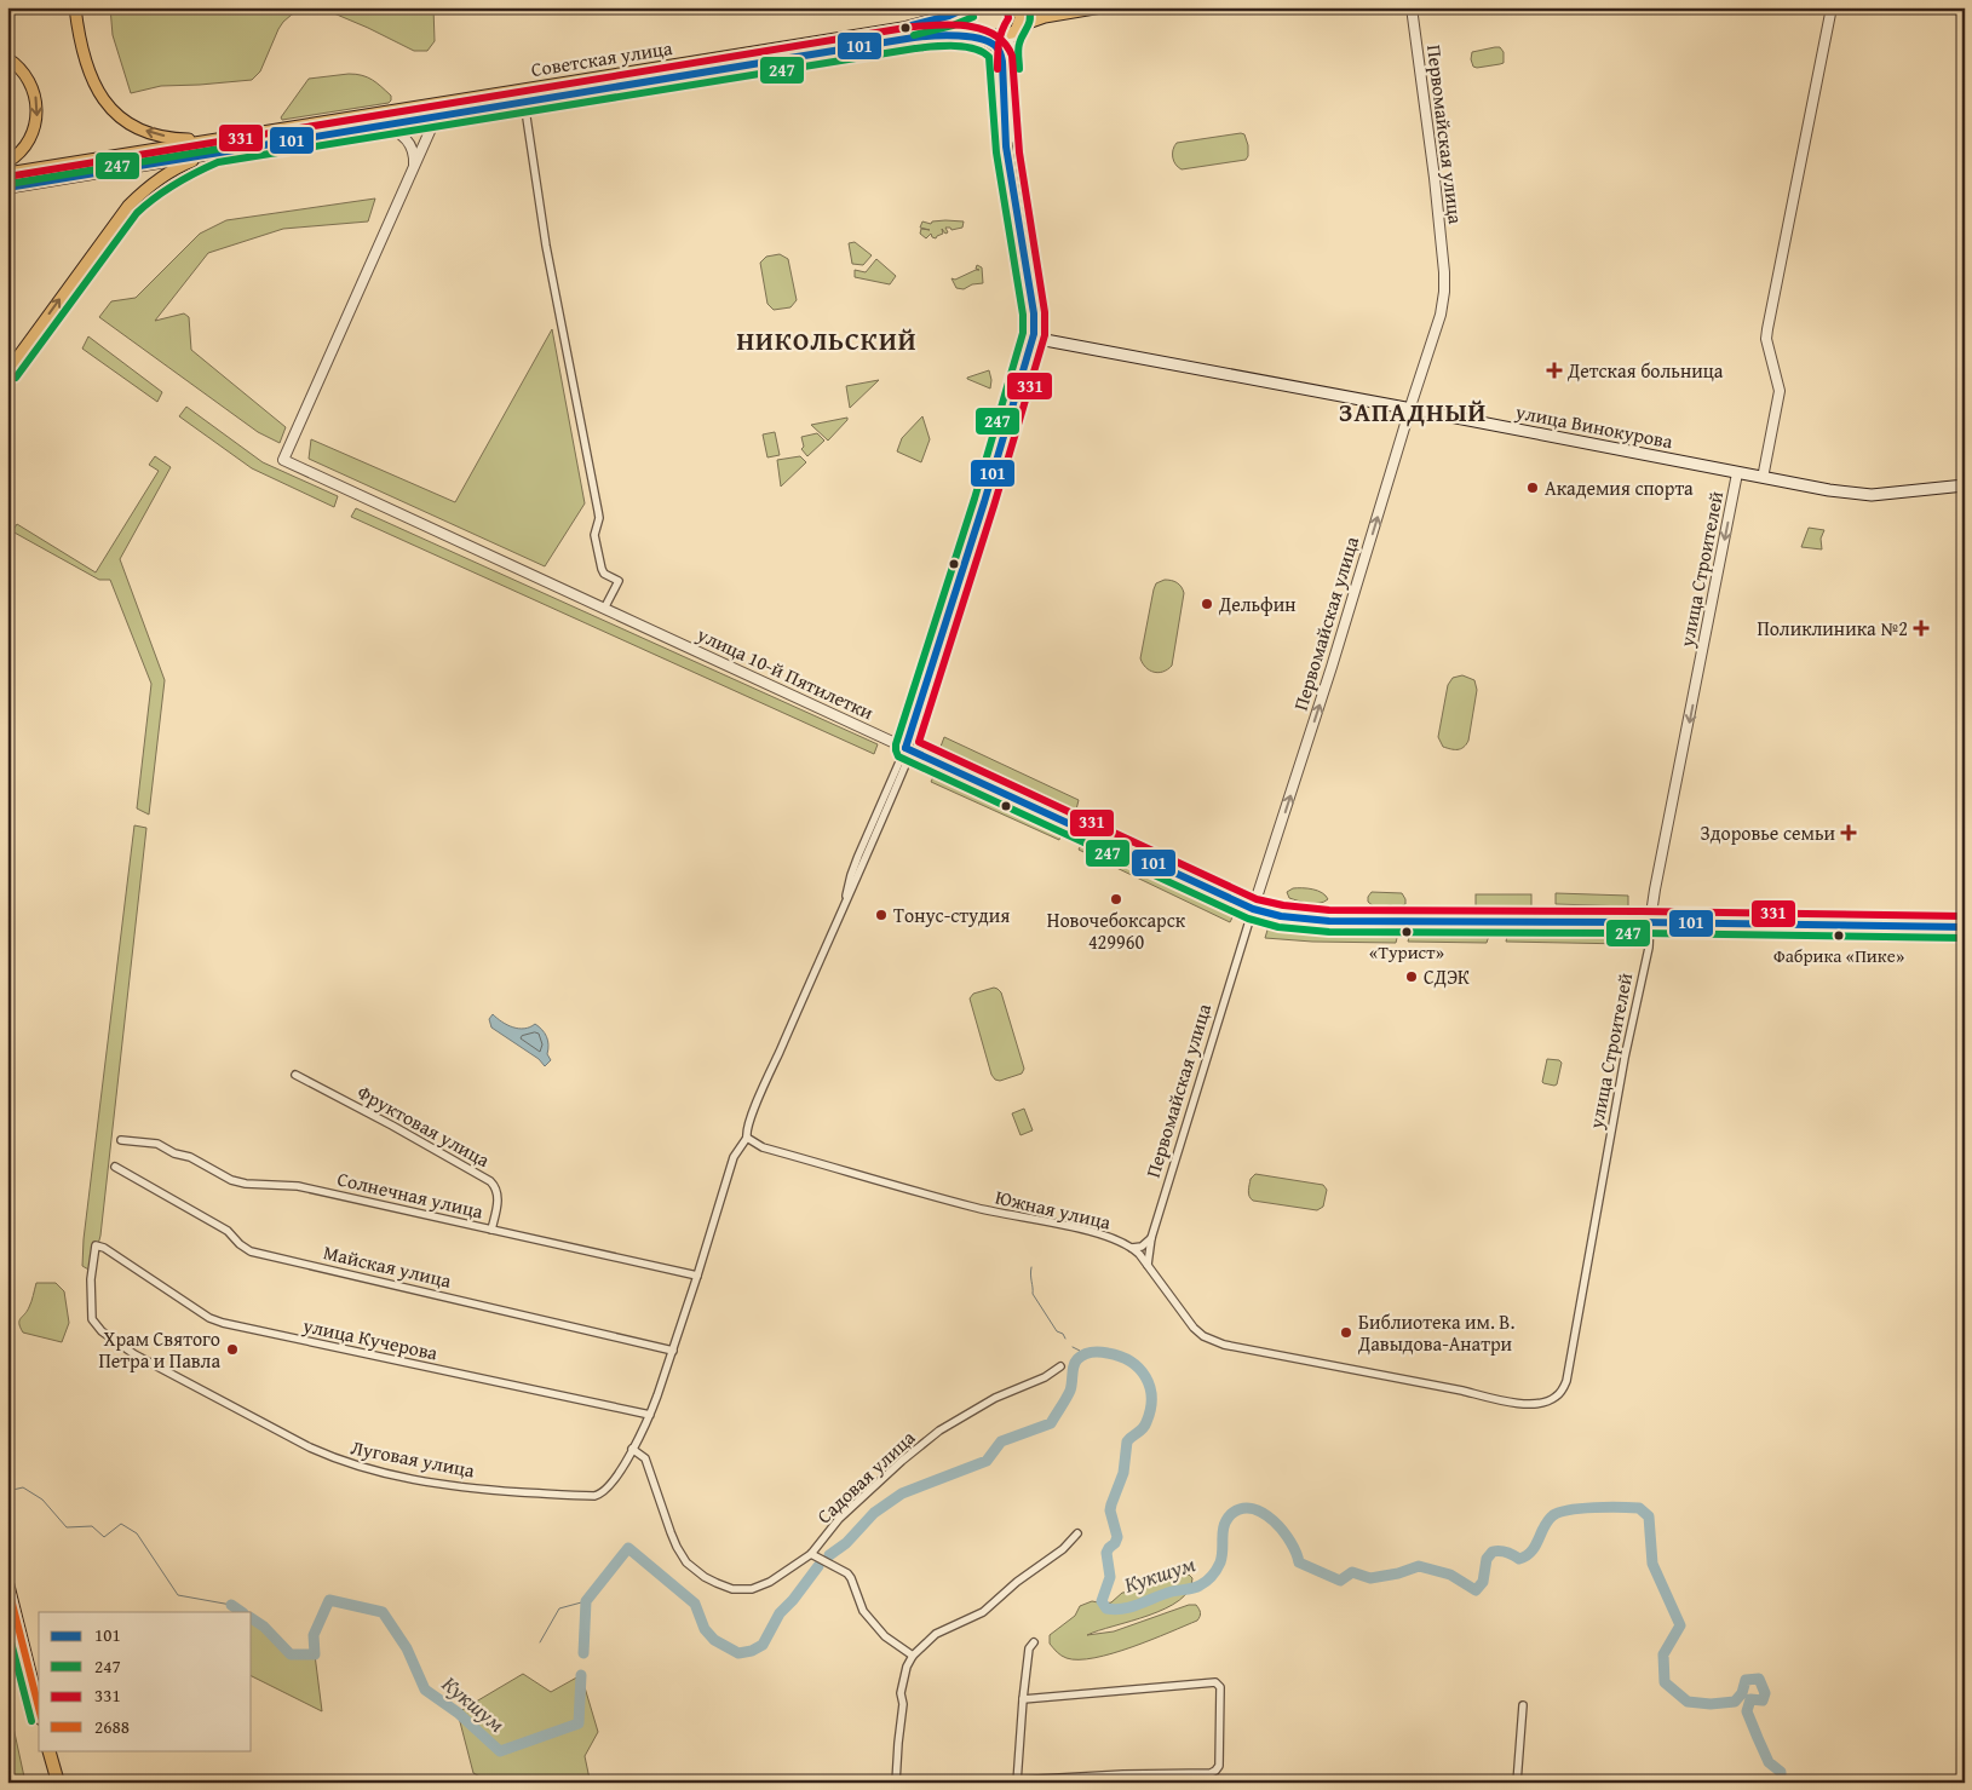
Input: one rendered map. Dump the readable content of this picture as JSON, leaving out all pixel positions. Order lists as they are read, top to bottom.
{
  "streets": {
    "main road": ["Советская улица", "улица Винокурова", "улица 10-й Пятилетки"],
    "street": [
      "Первомайская улица",
      "улица Строителей",
      "Фруктовая улица",
      "Солнечная улица",
      "Южная улица",
      "Майская улица",
      "улица Кучерова",
      "Луговая улица",
      "Садовая улица"
    ]
  },
  "crossings": [
    ["Первомайская улица", "улица Винокурова"],
    ["Первомайская улица", "улица 10-й Пятилетки"],
    ["Первомайская улица", "Южная улица"],
    ["улица Винокурова", "улица Строителей"],
    ["улица Строителей", "улица 10-й Пятилетки"],
    ["улица Строителей", "Южная улица"],
    ["Фруктовая улица", "Солнечная улица"],
    ["улица Кучерова", "Луговая улица"],
    ["Луговая улица", "Садовая улица"]
  ],
  "one_way": ["Первомайская улица", "улица Строителей"],
  "districts": ["НИКОЛЬСКИЙ", "ЗАПАДНЫЙ"],
  "water": ["Кукшум"],
  "places": {
    "health": ["Детская больница", "Поликлиника №2", "Здоровье семьи"],
    "other": [
      "Академия спорта",
      "Дельфин",
      "Новочебоксарск 429960",
      "Тонус-студия",
      "«Турист»",
      "Фабрика «Пике»",
      "СДЭК",
      "Библиотека им. В. Давыдова-Анатри",
      "Храм Святого Петра и Павла"
    ]
  },
  "lines": [
    "transit line 101",
    "transit line 247",
    "transit line 331",
    "transit line 2688"
  ],
  "legend": [
    "101",
    "247",
    "331",
    "2688"
  ]
}
